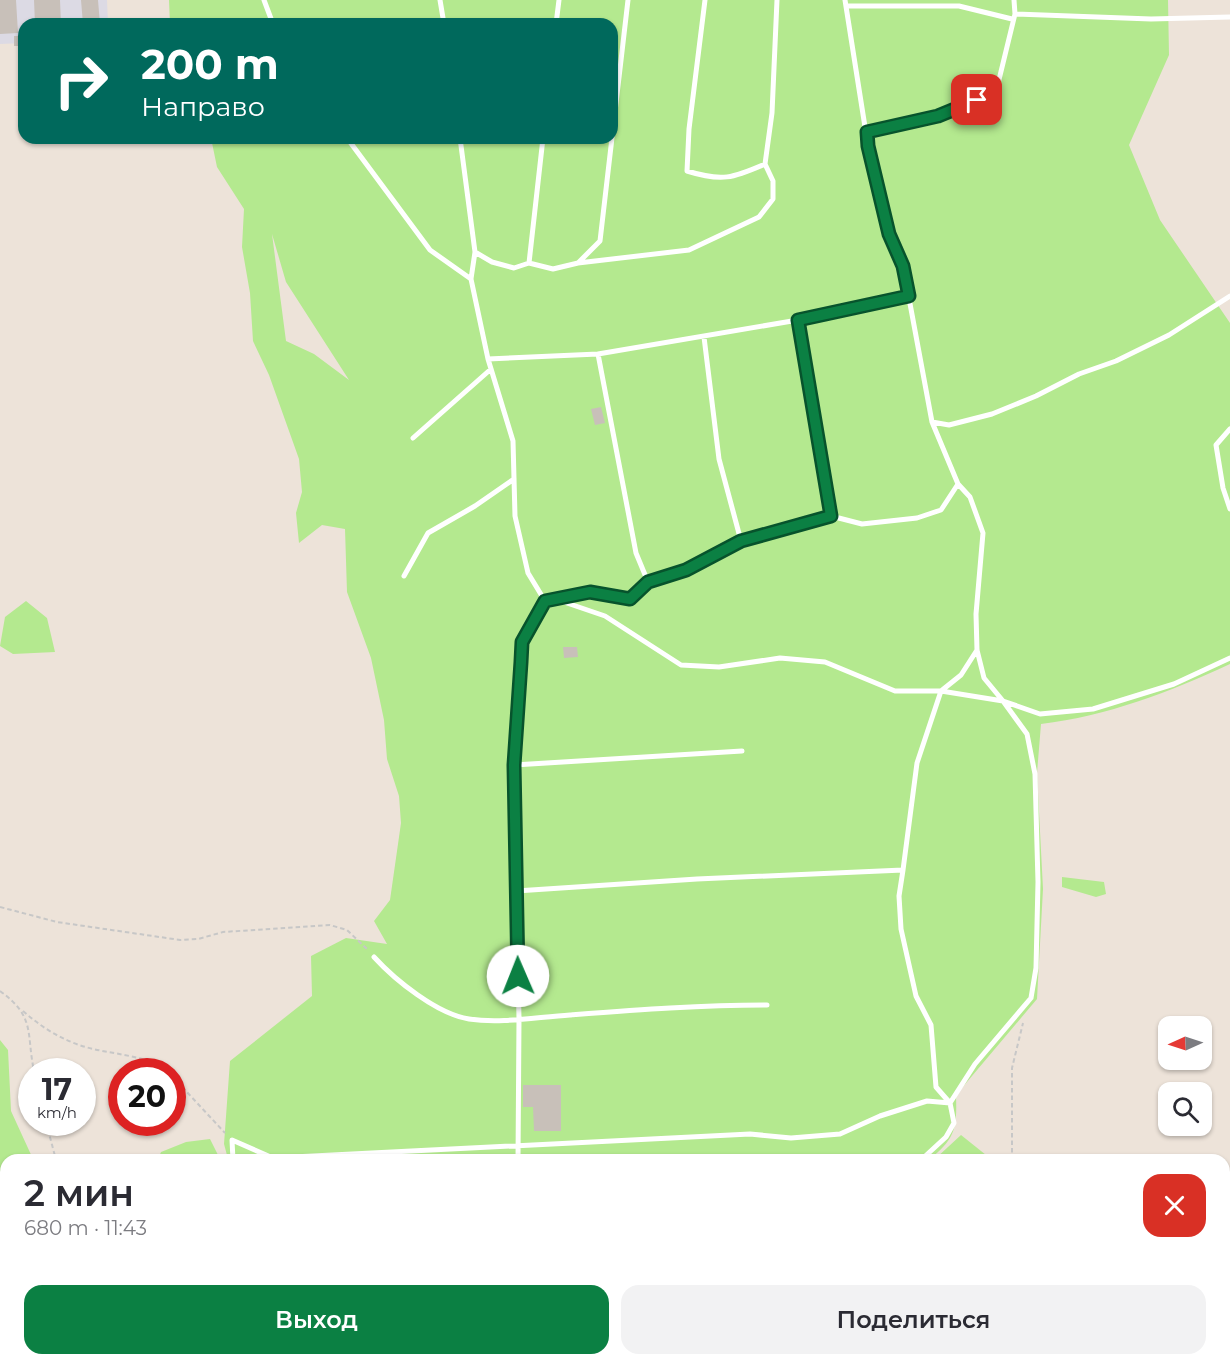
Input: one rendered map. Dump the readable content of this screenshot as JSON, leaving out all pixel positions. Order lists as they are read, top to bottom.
{
  "north": "left",
  "page": {
    "turn": ["200 m", "Направо"],
    "speed": "17 km/h",
    "limit": "20",
    "heading": ["2 мин", "680 m · 11:43"],
    "buttons": ["Выход", "Поделиться"]
  }
}
